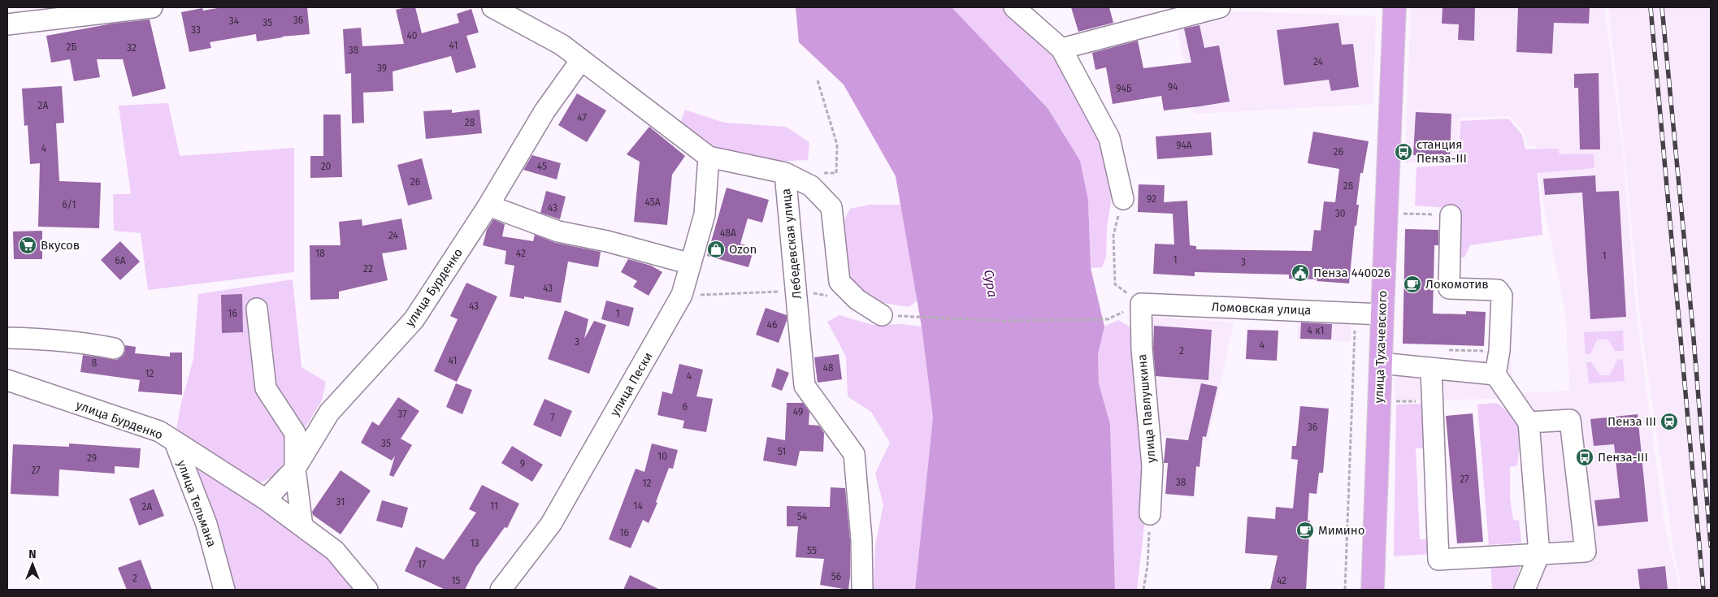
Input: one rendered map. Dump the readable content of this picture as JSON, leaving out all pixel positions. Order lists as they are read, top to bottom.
{
  "streets": {
    "main road": ["улица Тухачевского"],
    "street": [
      "Лебедевская улица",
      "улица Бурденко",
      "Ломовская улица",
      "улица Пески",
      "улица Павлушкина",
      "улица Тельмана"
    ]
  },
  "crossings": [
    ["Лебедевская улица", "улица Бурденко"],
    ["Лебедевская улица", "улица Пески"],
    ["улица Бурденко", "улица Тельмана"],
    ["Ломовская улица", "улица Тухачевского"],
    ["Ломовская улица", "улица Павлушкина"]
  ],
  "water": ["Сура"],
  "places": {
    "bus stop": ["станция Пенза-III", "Пенза-III"],
    "supermarket": ["Вкусов"],
    "shop": ["Ozon"],
    "public building": ["Пенза 440026"],
    "cafe": ["Локомотив", "Мимино"],
    "station": ["Пенза III"]
  },
  "house_numbers": [
    "36",
    "34",
    "35",
    "33",
    "40",
    "41",
    "2Б",
    "32",
    "38",
    "24",
    "39",
    "94",
    "94Б",
    "2А",
    "47",
    "28",
    "94А",
    "4",
    "26",
    "20",
    "45",
    "26",
    "28",
    "92",
    "45А",
    "6/1",
    "43",
    "30",
    "48А",
    "24",
    "18",
    "42",
    "1",
    "1",
    "6А",
    "3",
    "22",
    "43",
    "43",
    "16",
    "1",
    "46",
    "4 к1",
    "3",
    "4",
    "2",
    "41",
    "8",
    "48",
    "12",
    "4",
    "6",
    "49",
    "37",
    "7",
    "36",
    "35",
    "51",
    "10",
    "29",
    "9",
    "27",
    "27",
    "38",
    "12",
    "31",
    "11",
    "14",
    "2А",
    "54",
    "16",
    "13",
    "55",
    "17",
    "56",
    "2",
    "15",
    "42"
  ],
  "north": "top"
}
